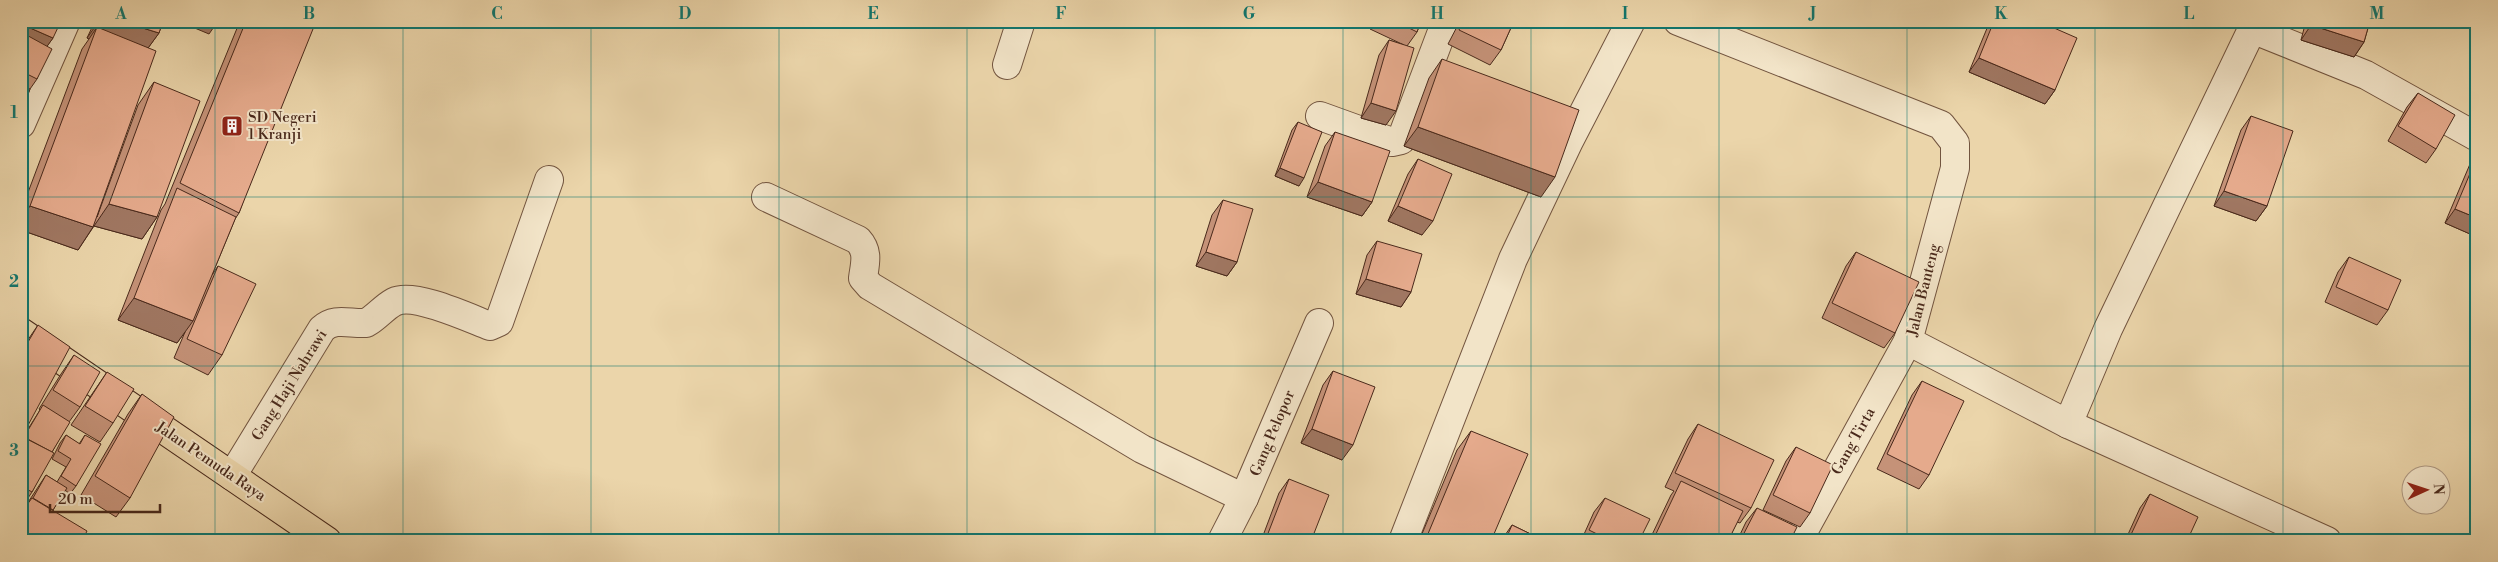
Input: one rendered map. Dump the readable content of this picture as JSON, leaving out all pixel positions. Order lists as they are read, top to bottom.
{
  "streets": {
    "main road": ["Jalan Pemuda Raya"],
    "street": [
      "Jalan Banteng",
      "Gang Haji Nahrawi",
      "Gang Pelopor",
      "Gang Tirta"
    ]
  },
  "crossings": [
    ["Jalan Banteng", "Gang Tirta"],
    ["Gang Haji Nahrawi", "Jalan Pemuda Raya"]
  ],
  "places": {
    "building": ["SD Negeri 1 Kranji"]
  },
  "scale_bar": "20 m",
  "north": "right",
  "grid": {
    "columns": [
      "A",
      "B",
      "C",
      "D",
      "E",
      "F",
      "G",
      "H",
      "I",
      "J",
      "K",
      "L",
      "M"
    ],
    "rows": ["1", "2", "3"]
  }
}
